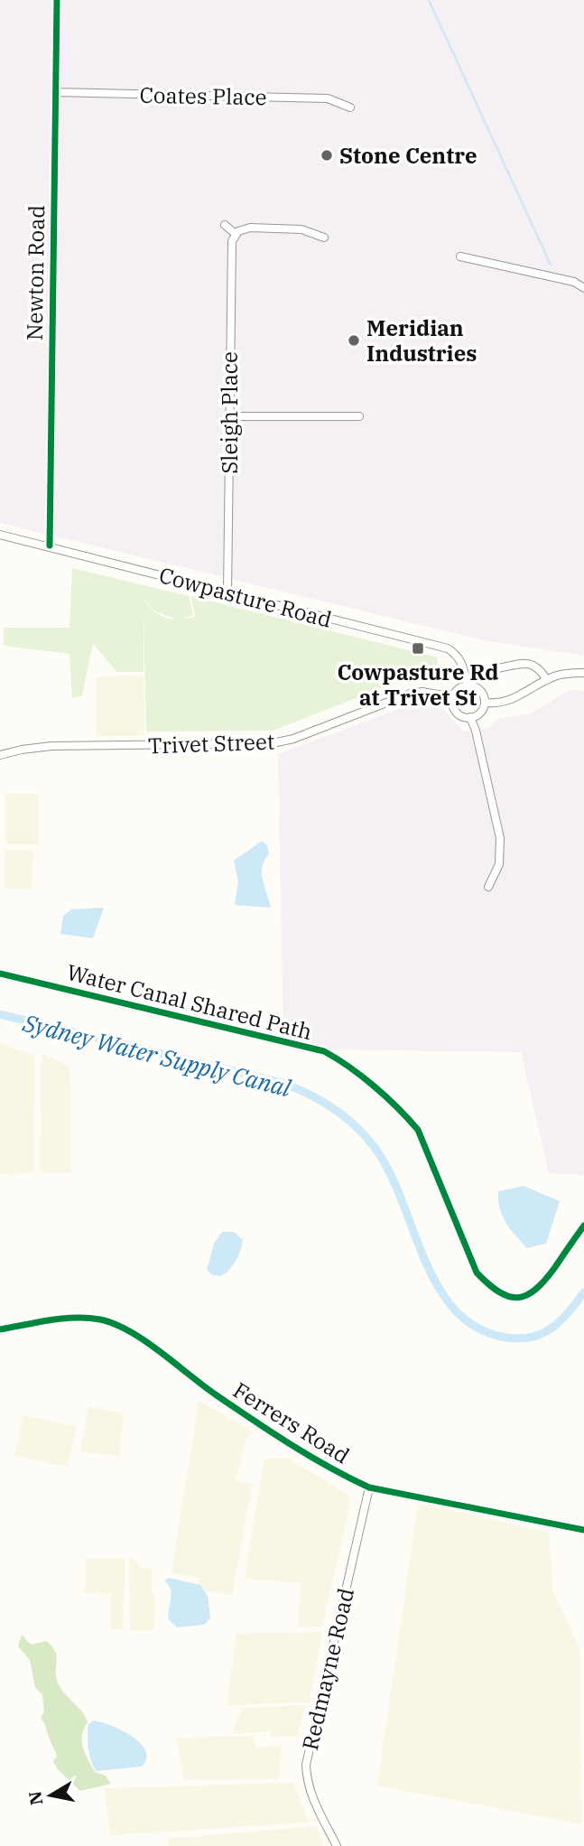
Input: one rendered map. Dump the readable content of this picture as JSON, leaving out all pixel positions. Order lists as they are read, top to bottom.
{
  "streets": {
    "street": [
      "Coates Place",
      "Newton Road",
      "Sleigh Place",
      "Cowpasture Road",
      "Trivet Street",
      "Ferrers Road",
      "Redmayne Road"
    ],
    "cycle path": ["Water Canal Shared Path"]
  },
  "crossings": [
    ["Coates Place", "Newton Road"],
    ["Newton Road", "Cowpasture Road"],
    ["Sleigh Place", "Cowpasture Road"],
    ["Cowpasture Road", "Trivet Street"],
    ["Ferrers Road", "Redmayne Road"]
  ],
  "water": ["Sydney Water Supply Canal"],
  "places": {
    "other": ["Stone Centre", "Meridian Industries"],
    "transit": ["Cowpasture Rd at Trivet St"]
  },
  "north": "left"
}
